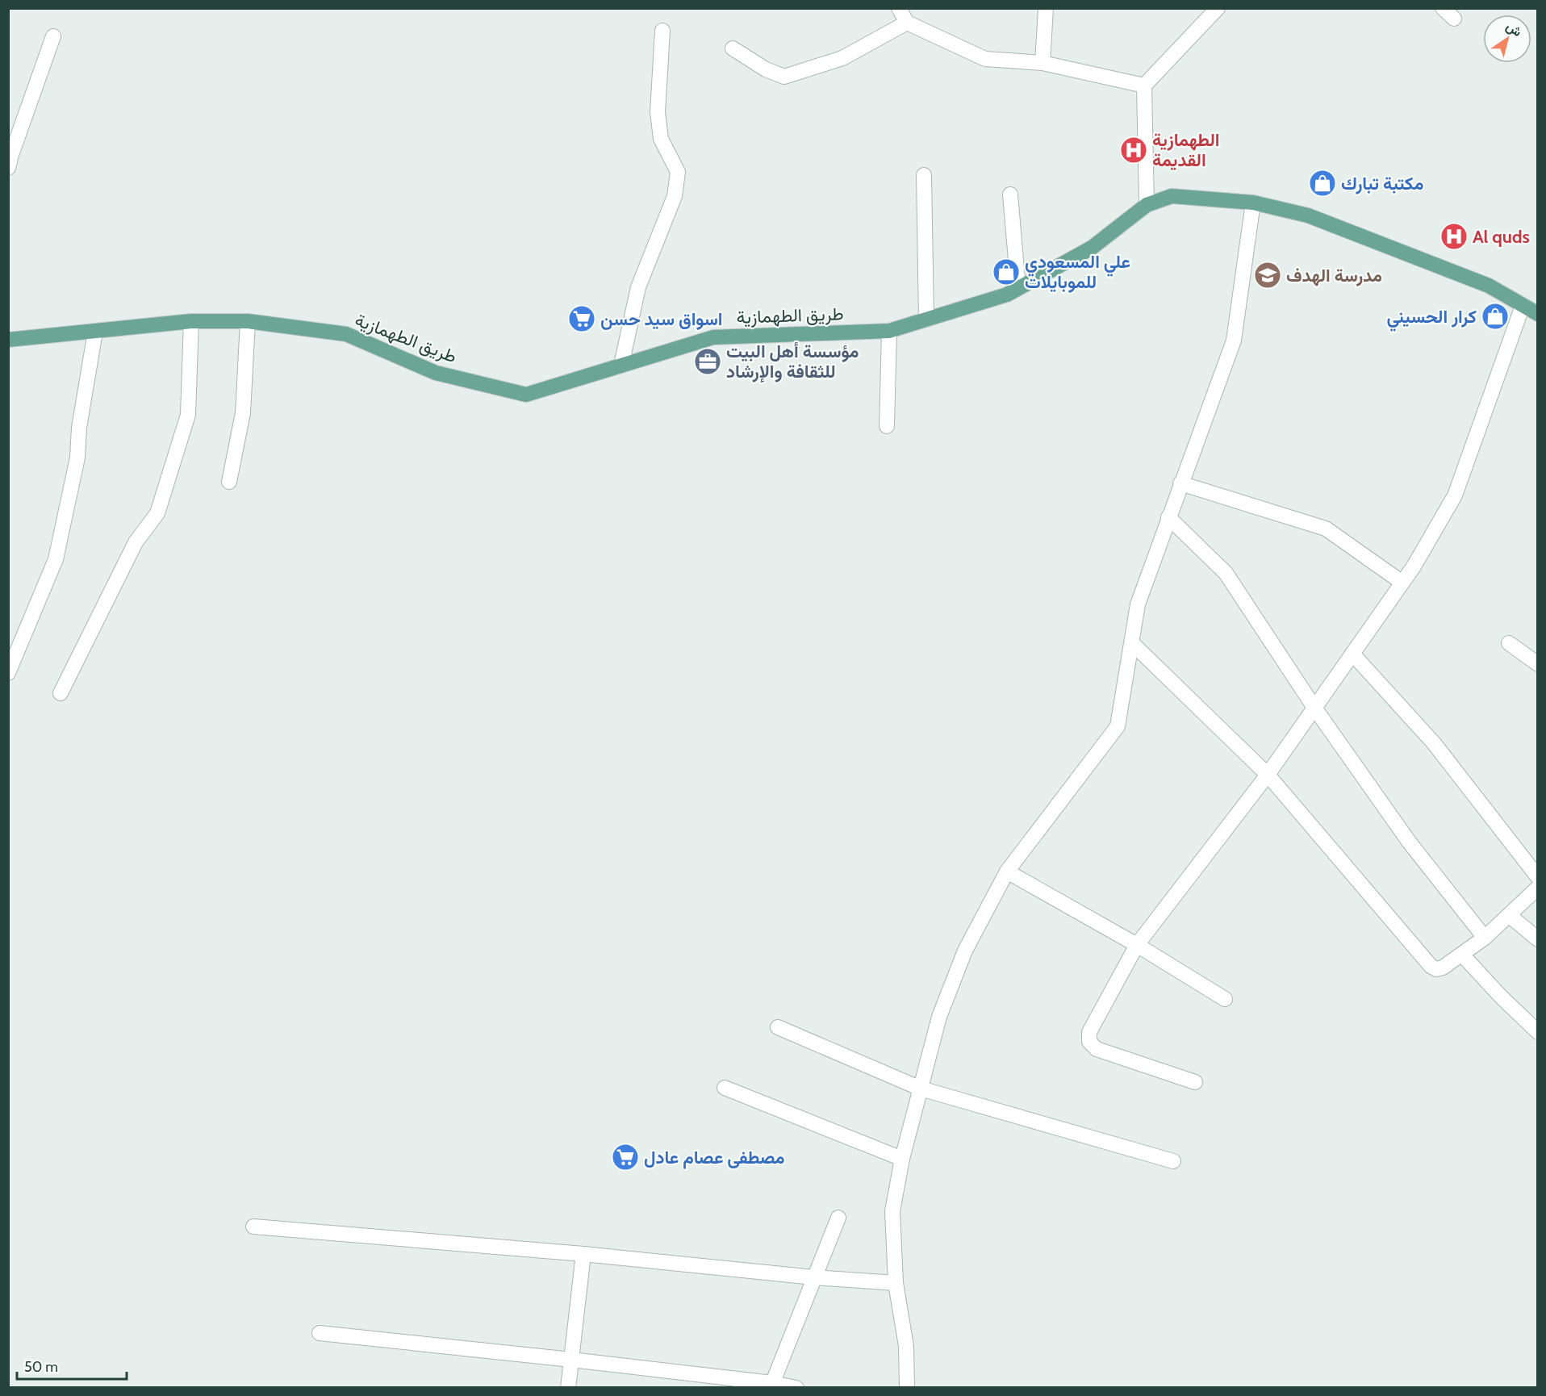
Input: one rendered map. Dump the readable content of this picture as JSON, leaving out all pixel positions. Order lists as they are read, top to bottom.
{
  "streets": {
    "main road": ["طريق الطهمازية"]
  },
  "places": {
    "hospital": ["الطهمازية القديمة", "Al quds"],
    "shop": ["مكتبة تبارك", "علي المسعودي للموبايلات", "كرار الحسيني"],
    "school or university": ["مدرسة الهدف"],
    "supermarket": ["اسواق سيد حسن", "مصطفى عصام عادل"],
    "office": ["مؤسسة أهل البيت للثقافة والإرشاد"]
  },
  "scale_bar": "50 m",
  "north": "top right"
}
